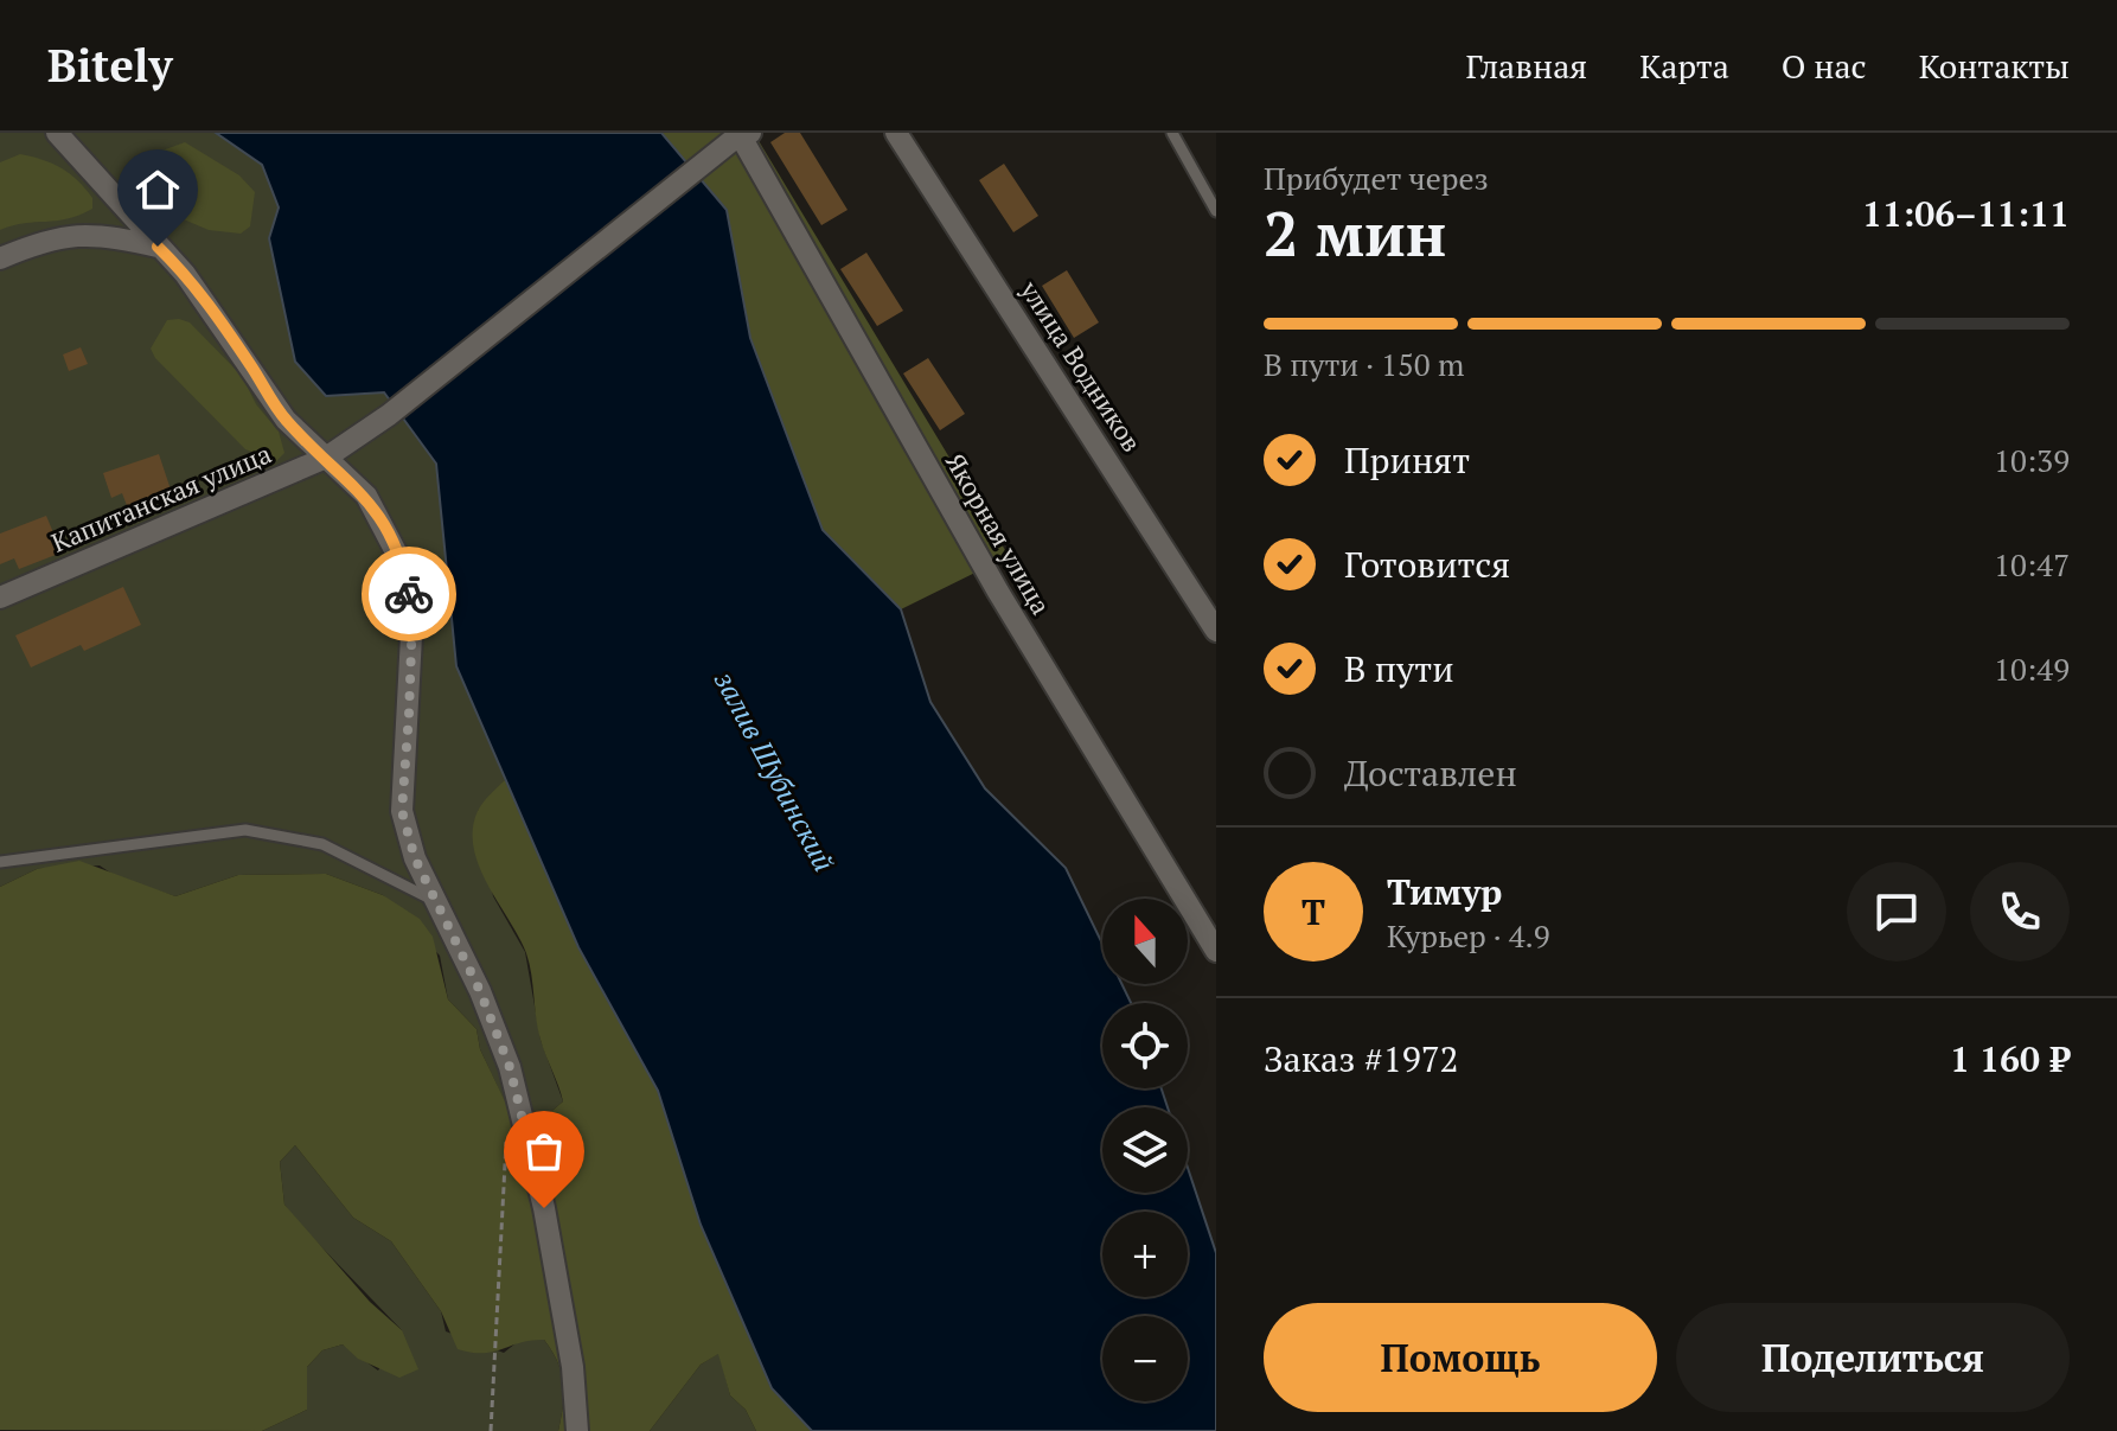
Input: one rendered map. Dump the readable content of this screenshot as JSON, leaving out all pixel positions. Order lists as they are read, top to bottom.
{
  "streets": {
    "street": ["улица Водников", "Капитанская улица", "Якорная улица"]
  },
  "crossings": [
    ["Капитанская улица", "Якорная улица"]
  ],
  "water": ["залив Шубинский"],
  "north": "top",
  "page": {
    "header": "Bitely",
    "nav": [
      "Главная",
      "Карта",
      "О нас",
      "Контакты"
    ],
    "heading": ["2 мин", "Прибудет через", "11:06–11:11"],
    "panel": [
      "Тимур",
      "Курьер · 4.9",
      "Заказ #1972",
      "1 160 ₽"
    ],
    "bar": "В пути · 150 m",
    "list": [
      ["Принят", "10:39"],
      ["Готовится", "10:47"],
      ["В пути", "10:49"],
      "Доставлен"
    ],
    "round": "Т",
    "map_buttons": ["+", "−"],
    "buttons": ["Помощь", "Поделиться"]
  }
}
